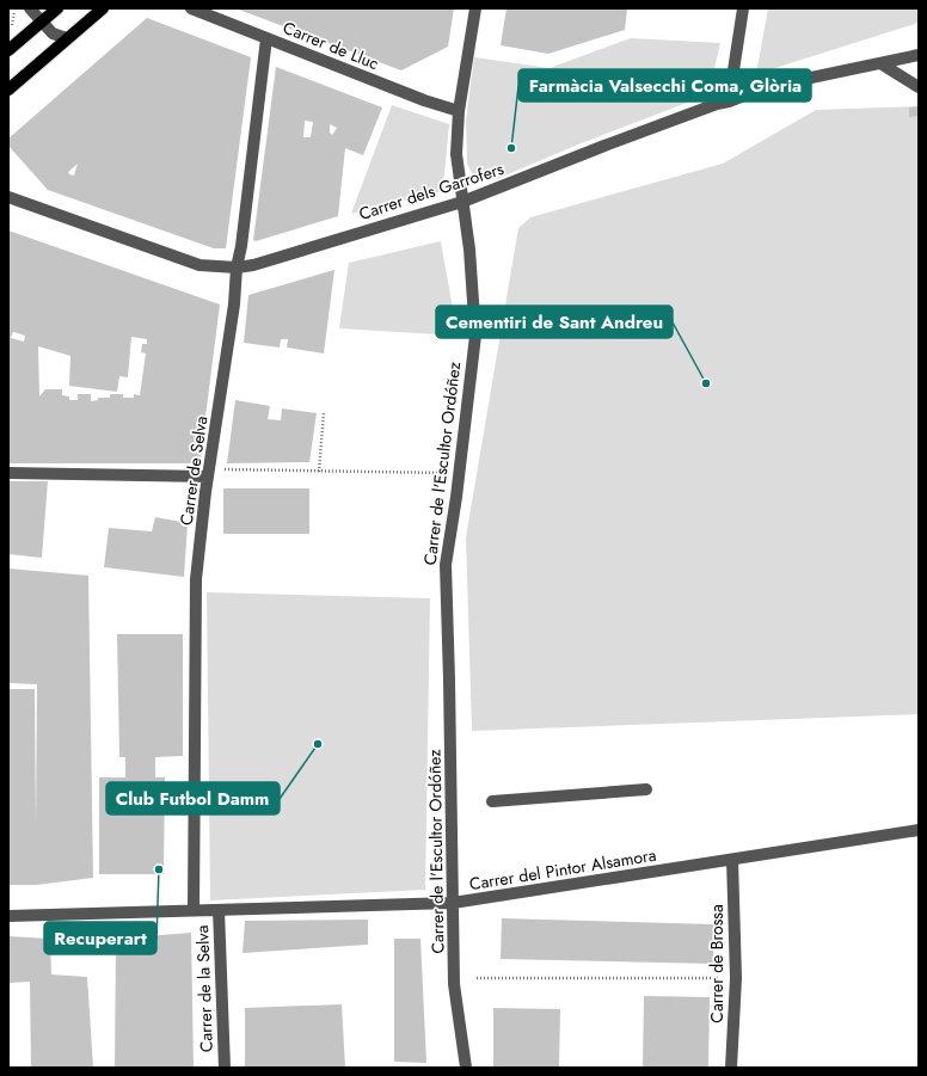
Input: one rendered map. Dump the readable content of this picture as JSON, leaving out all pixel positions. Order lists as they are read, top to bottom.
{
  "streets": {
    "street": [
      "Carrer de Lluc",
      "Carrer dels Garrofers",
      "Carrer de l'Escultor Ordóñez",
      "Carrer de Selva",
      "Carrer del Pintor Alsamora",
      "Carrer de Brossa",
      "Carrer de la Selva"
    ]
  },
  "crossings": [
    ["Carrer de Lluc", "Carrer de l'Escultor Ordóñez"],
    ["Carrer de Lluc", "Carrer de Selva"],
    ["Carrer dels Garrofers", "Carrer de l'Escultor Ordóñez"],
    ["Carrer dels Garrofers", "Carrer de Selva"],
    ["Carrer de l'Escultor Ordóñez", "Carrer del Pintor Alsamora"],
    ["Carrer de Selva", "Carrer del Pintor Alsamora"],
    ["Carrer del Pintor Alsamora", "Carrer de Brossa"],
    ["Carrer del Pintor Alsamora", "Carrer de la Selva"]
  ],
  "places": [
    "Farmàcia Valsecchi Coma, Glòria",
    "Cementiri de Sant Andreu",
    "Club Futbol Damm",
    "Recuperart"
  ]
}
